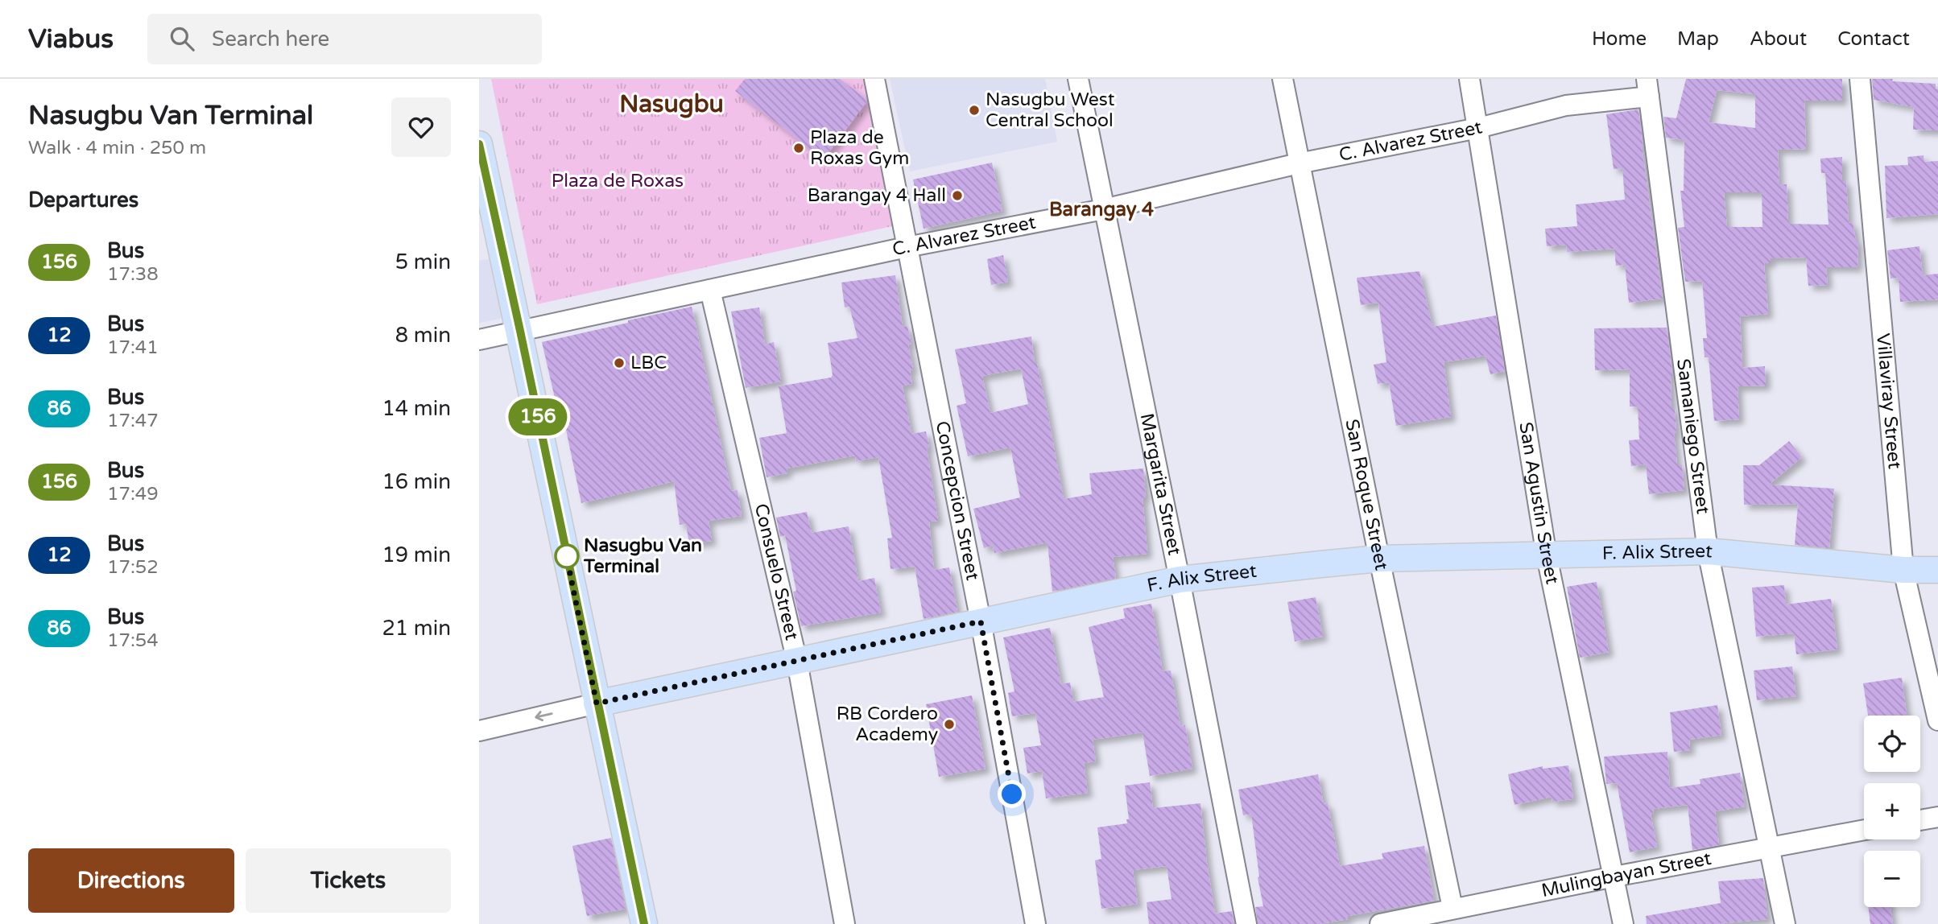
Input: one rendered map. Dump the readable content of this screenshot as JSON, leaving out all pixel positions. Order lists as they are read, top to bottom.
{
  "streets": {
    "main road": ["F. Alix Street"],
    "street": [
      "C. Alvarez Street",
      "Villaviray Street",
      "Samaniego Street",
      "Margarita Street",
      "San Roque Street",
      "Concepcion Street",
      "San Agustin Street",
      "Consuelo Street",
      "Mulingbayan Street"
    ]
  },
  "crossings": [
    ["C. Alvarez Street", "Samaniego Street"],
    ["C. Alvarez Street", "Margarita Street"],
    ["C. Alvarez Street", "San Roque Street"],
    ["C. Alvarez Street", "Concepcion Street"],
    ["C. Alvarez Street", "San Agustin Street"],
    ["C. Alvarez Street", "Consuelo Street"],
    ["Villaviray Street", "F. Alix Street"],
    ["Samaniego Street", "F. Alix Street"],
    ["Samaniego Street", "Mulingbayan Street"],
    ["Margarita Street", "F. Alix Street"],
    ["San Roque Street", "F. Alix Street"],
    ["San Roque Street", "Mulingbayan Street"],
    ["Concepcion Street", "F. Alix Street"],
    ["San Agustin Street", "F. Alix Street"],
    ["San Agustin Street", "Mulingbayan Street"],
    ["F. Alix Street", "Consuelo Street"]
  ],
  "districts": ["Nasugbu", "Barangay 4"],
  "parks": ["Plaza de Roxas"],
  "places": [
    "Nasugbu West Central School",
    "Plaza de Roxas Gym",
    "Barangay 4 Hall",
    "LBC",
    "Nasugbu Van Terminal",
    "RB Cordero Academy"
  ],
  "lines": ["bus line 156"],
  "page": {
    "header": "Viabus",
    "search": "Search here",
    "nav": [
      "Home",
      "Map",
      "About",
      "Contact"
    ],
    "heading": [
      ["Nasugbu Van Terminal", "Walk · 4 min · 250 m"],
      "Departures"
    ],
    "on_map": "156",
    "list": [
      {
        "mark": "156",
        "name": "Bus",
        "note": "17:38",
        "value": "5 min"
      },
      {
        "mark": "12",
        "name": "Bus",
        "note": "17:41",
        "value": "8 min"
      },
      {
        "mark": "86",
        "name": "Bus",
        "note": "17:47",
        "value": "14 min"
      },
      {
        "mark": "156",
        "name": "Bus",
        "note": "17:49",
        "value": "16 min"
      },
      {
        "mark": "12",
        "name": "Bus",
        "note": "17:52",
        "value": "19 min"
      },
      {
        "mark": "86",
        "name": "Bus",
        "note": "17:54",
        "value": "21 min"
      }
    ],
    "map_buttons": ["+", "−"],
    "buttons": ["Directions", "Tickets"]
  }
}
